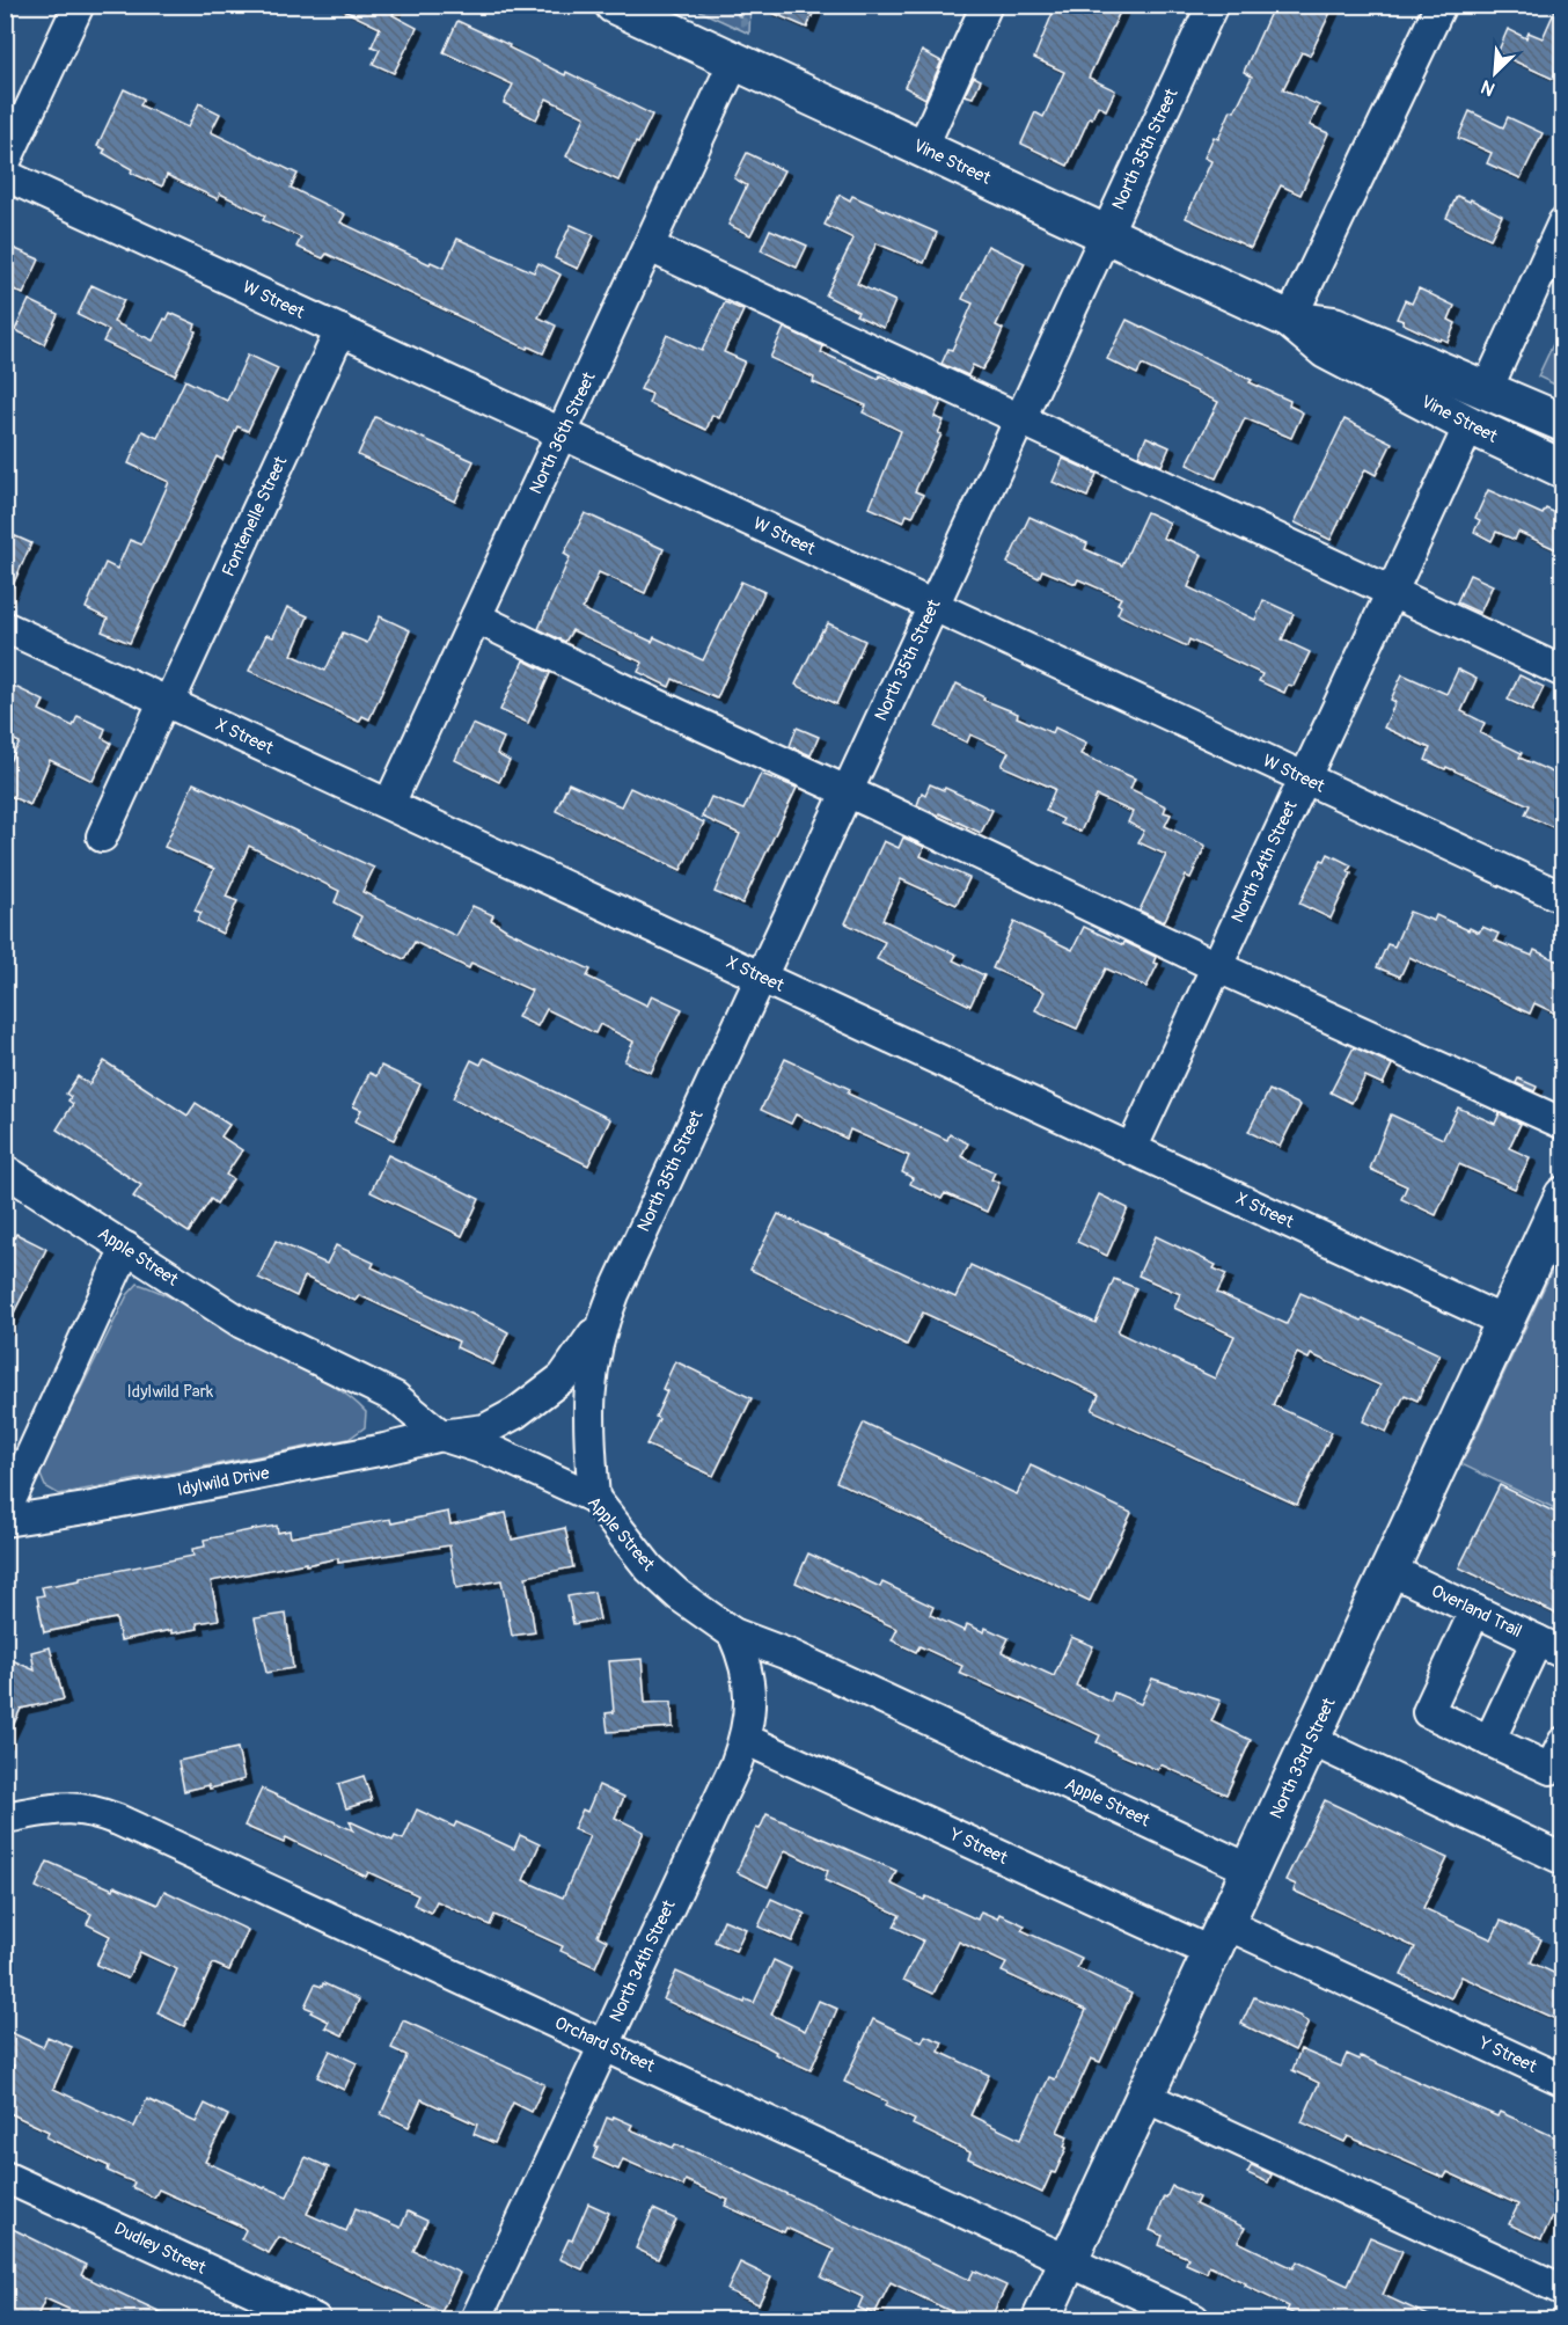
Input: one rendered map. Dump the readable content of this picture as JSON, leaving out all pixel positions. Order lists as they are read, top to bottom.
{
  "streets": {
    "main road": ["Vine Street", "North 33rd Street"],
    "street": [
      "North 35th Street",
      "W Street",
      "North 36th Street",
      "Fontenelle Street",
      "X Street",
      "North 34th Street",
      "Apple Street",
      "Idylwild Drive",
      "Overland Trail",
      "Y Street",
      "Orchard Street",
      "Dudley Street"
    ]
  },
  "crossings": [
    ["North 35th Street", "Vine Street"],
    ["North 35th Street", "W Street"],
    ["North 35th Street", "X Street"],
    ["North 35th Street", "Apple Street"],
    ["North 35th Street", "Idylwild Drive"],
    ["Vine Street", "North 36th Street"],
    ["Vine Street", "North 34th Street"],
    ["W Street", "North 36th Street"],
    ["W Street", "Fontenelle Street"],
    ["W Street", "North 34th Street"],
    ["North 36th Street", "X Street"],
    ["Fontenelle Street", "X Street"],
    ["X Street", "North 34th Street"],
    ["X Street", "North 33rd Street"],
    ["North 34th Street", "Apple Street"],
    ["North 34th Street", "Y Street"],
    ["North 34th Street", "Orchard Street"],
    ["Apple Street", "Idylwild Drive"],
    ["Apple Street", "North 33rd Street"],
    ["Overland Trail", "North 33rd Street"],
    ["North 33rd Street", "Y Street"],
    ["North 33rd Street", "Orchard Street"]
  ],
  "parks": ["Idylwild Park"],
  "north": "bottom left"
}
